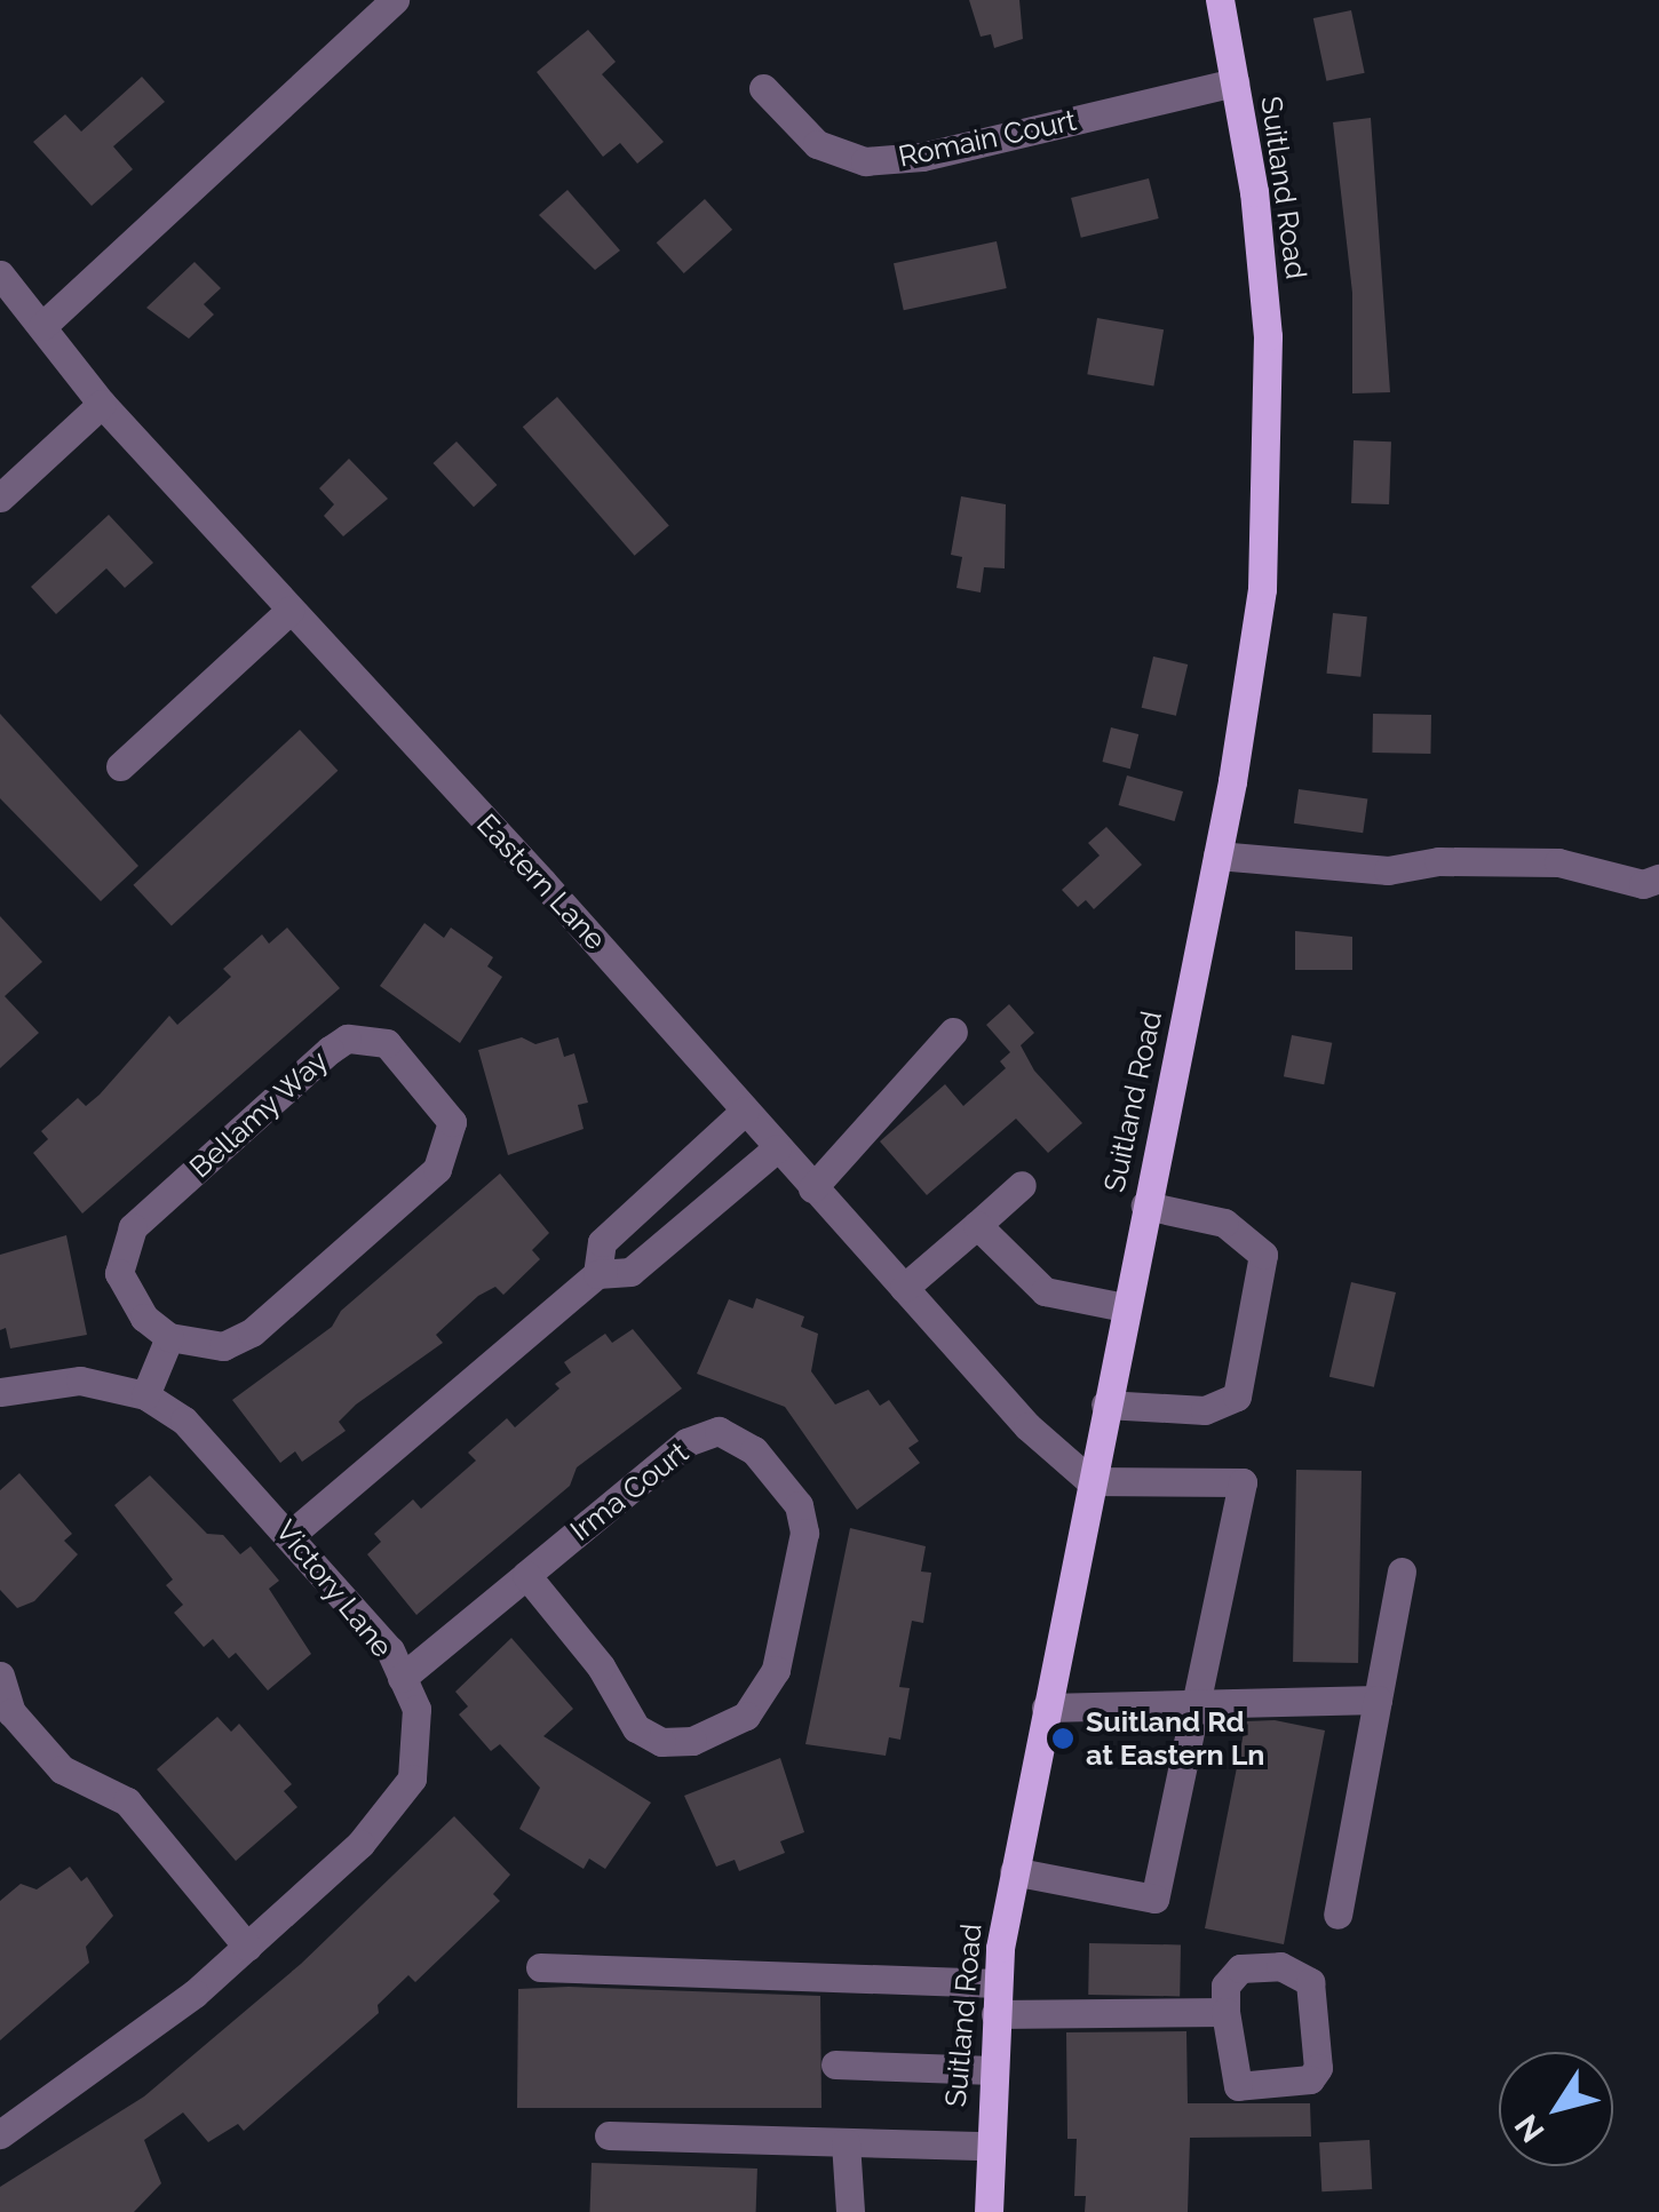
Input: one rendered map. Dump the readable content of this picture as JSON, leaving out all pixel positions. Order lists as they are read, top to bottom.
{
  "streets": {
    "main road": ["Suitland Road"],
    "street": [
      "Romain Court",
      "Eastern Lane",
      "Bellamy Way",
      "Irma Court",
      "Victory Lane"
    ]
  },
  "crossings": [
    ["Romain Court", "Suitland Road"],
    ["Suitland Road", "Eastern Lane"],
    ["Irma Court", "Victory Lane"]
  ],
  "places": ["Suitland Rd at Eastern Ln"],
  "north": "bottom left"
}
